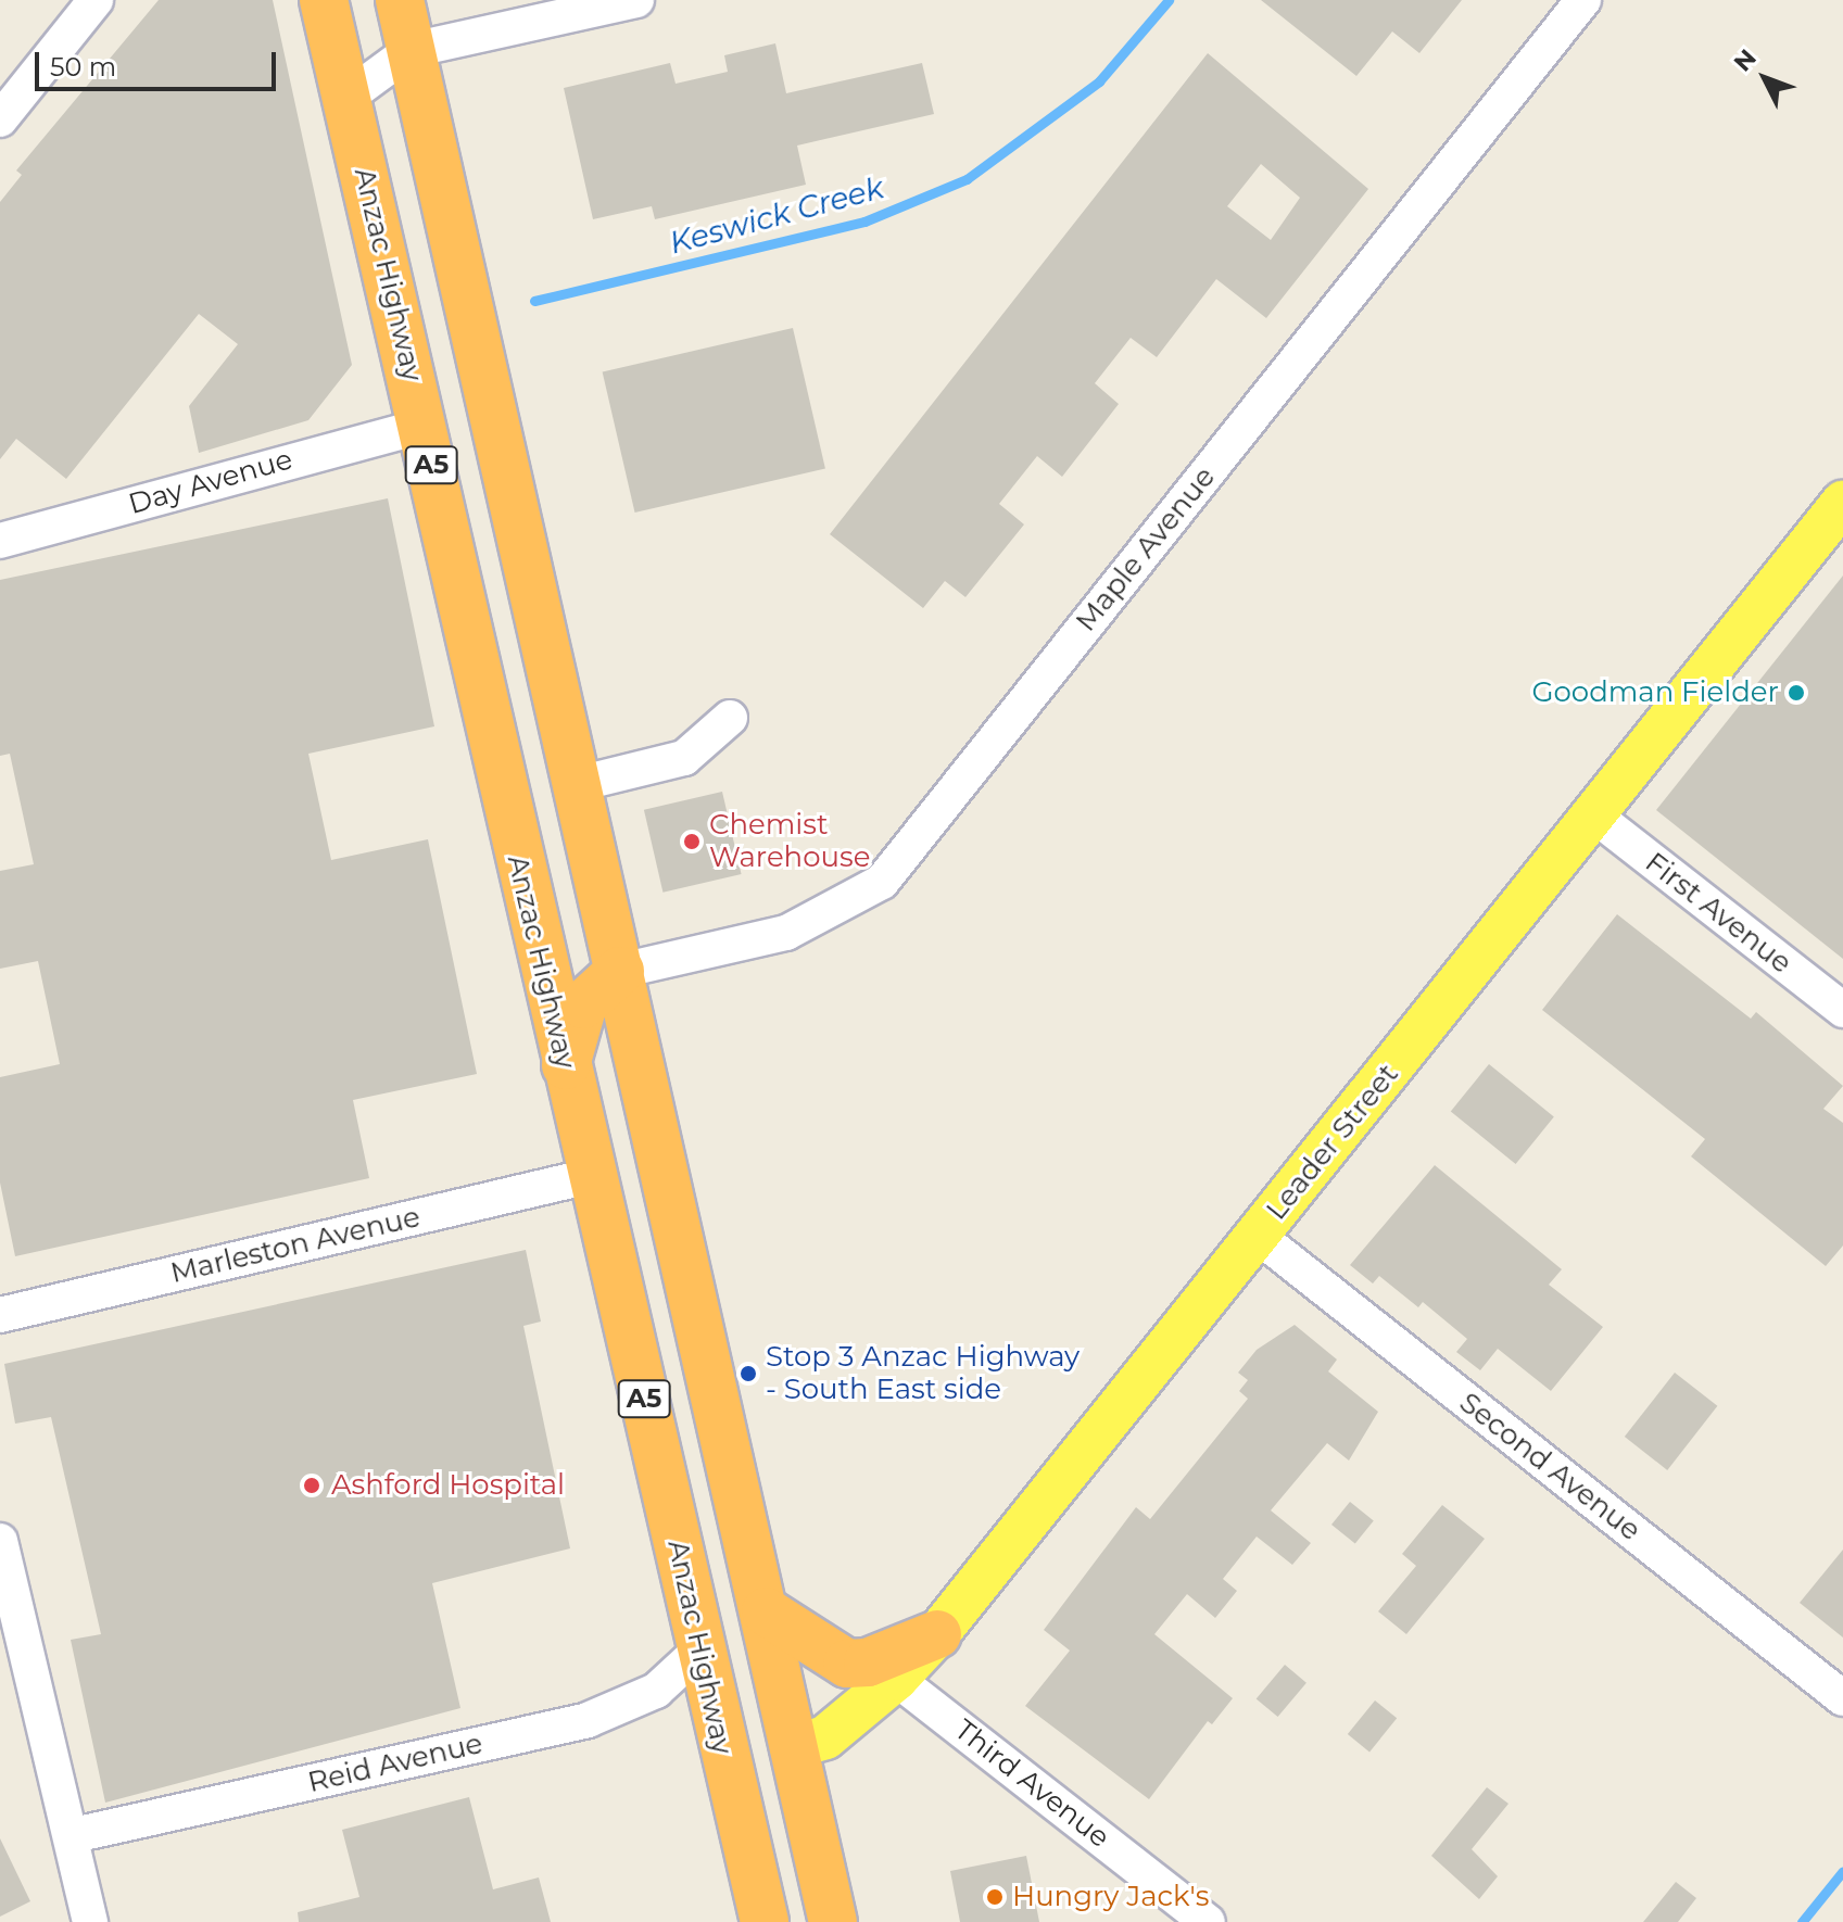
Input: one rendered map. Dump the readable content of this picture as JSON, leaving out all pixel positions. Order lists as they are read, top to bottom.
{
  "streets": {
    "highway": ["Anzac Highway", "A5"],
    "main road": ["Leader Street"],
    "street": [
      "Day Avenue",
      "Maple Avenue",
      "First Avenue",
      "Marleston Avenue",
      "Second Avenue",
      "Reid Avenue",
      "Third Avenue"
    ]
  },
  "crossings": [
    ["Anzac Highway", "Day Avenue"],
    ["Anzac Highway", "Marleston Avenue"],
    ["Anzac Highway", "Reid Avenue"],
    ["A5", "Maple Avenue"],
    ["A5", "Leader Street"],
    ["First Avenue", "Leader Street"],
    ["Leader Street", "Second Avenue"],
    ["Leader Street", "Third Avenue"]
  ],
  "water": ["Keswick Creek"],
  "places": [
    "Goodman Fielder",
    "Chemist Warehouse",
    "Stop 3 Anzac Highway - South East side",
    "Ashford Hospital",
    "Hungry Jack's"
  ],
  "scale_bar": "50 m",
  "north": "top left"
}
